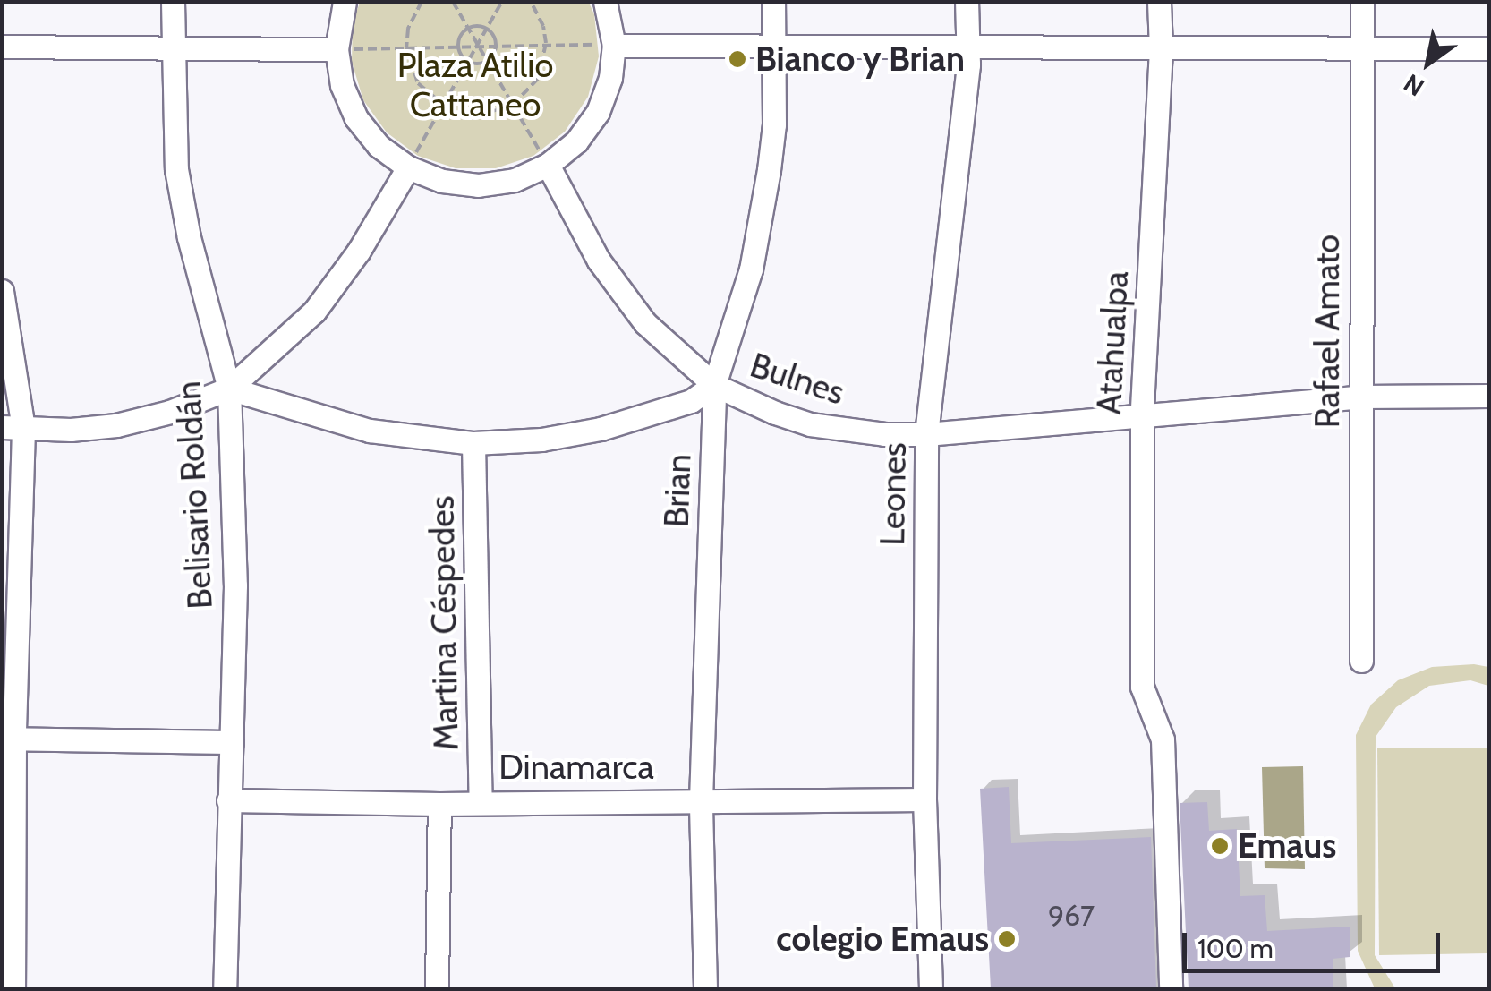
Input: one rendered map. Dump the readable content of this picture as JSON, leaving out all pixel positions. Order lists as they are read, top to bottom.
{
  "streets": {
    "street": [
      "Rafael Amato",
      "Atahualpa",
      "Bulnes",
      "Brian",
      "Leones",
      "Belisario Roldán",
      "Martina Céspedes",
      "Dinamarca"
    ]
  },
  "crossings": [
    ["Rafael Amato", "Bulnes"],
    ["Atahualpa", "Bulnes"],
    ["Bulnes", "Brian"],
    ["Bulnes", "Leones"],
    ["Bulnes", "Belisario Roldán"],
    ["Bulnes", "Martina Céspedes"],
    ["Brian", "Dinamarca"],
    ["Leones", "Dinamarca"],
    ["Belisario Roldán", "Dinamarca"],
    ["Martina Céspedes", "Dinamarca"]
  ],
  "parks": ["Plaza Atilio Cattaneo"],
  "places": ["Bianco y Brian", "Emaus", "colegio Emaus"],
  "house_numbers": ["967"],
  "scale_bar": "100 m",
  "north": "bottom left"
}
